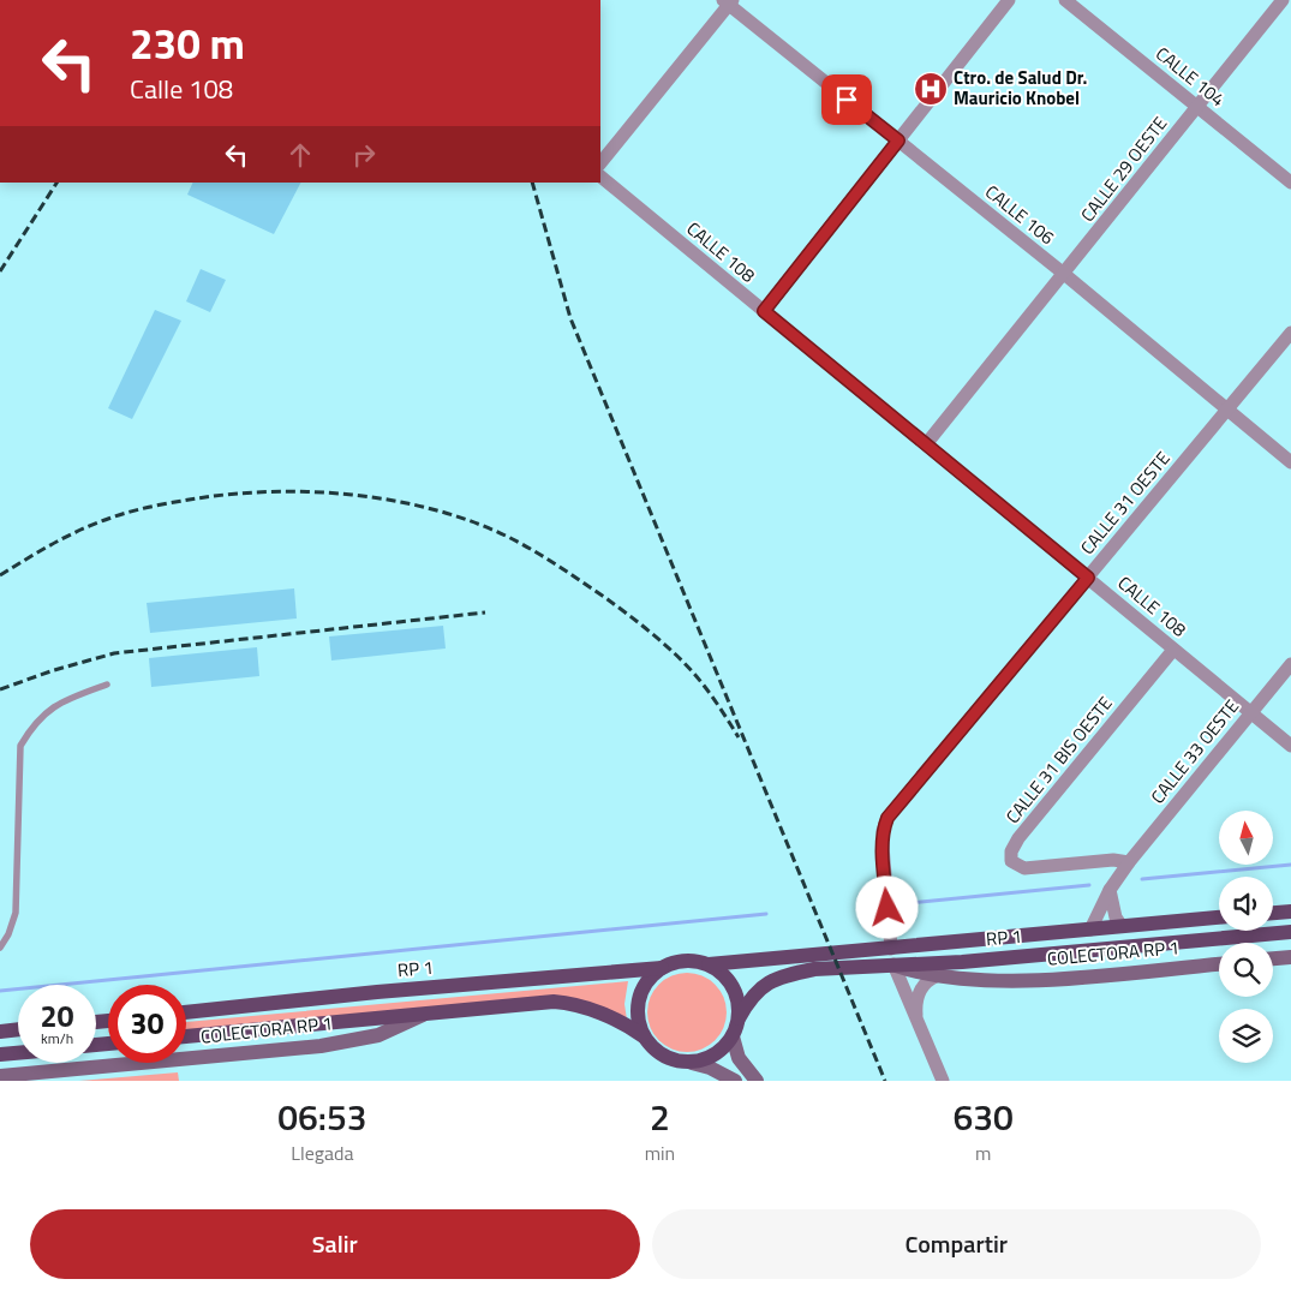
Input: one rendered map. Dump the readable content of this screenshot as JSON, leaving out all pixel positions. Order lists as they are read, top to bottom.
{
  "streets": {
    "main road": ["RP 1", "COLECTORA RP 1"],
    "street": [
      "CALLE 104",
      "CALLE 29 OESTE",
      "CALLE 106",
      "CALLE 108",
      "CALLE 31 OESTE",
      "CALLE 33 OESTE",
      "CALLE 31 BIS OESTE"
    ]
  },
  "crossings": [
    ["CALLE 104", "CALLE 29 OESTE"],
    ["CALLE 29 OESTE", "CALLE 106"],
    ["CALLE 29 OESTE", "CALLE 108"],
    ["CALLE 106", "CALLE 31 OESTE"],
    ["CALLE 108", "CALLE 31 OESTE"],
    ["CALLE 108", "CALLE 33 OESTE"],
    ["CALLE 108", "CALLE 31 BIS OESTE"],
    ["CALLE 31 OESTE", "RP 1"],
    ["CALLE 33 OESTE", "CALLE 31 BIS OESTE"],
    ["CALLE 33 OESTE", "RP 1"],
    ["RP 1", "COLECTORA RP 1"]
  ],
  "places": {
    "hospital": ["Ctro. de Salud Dr. Mauricio Knobel"]
  },
  "north": "top",
  "page": {
    "turn": ["230 m", "Calle 108"],
    "speed": "20 km/h",
    "limit": "30",
    "eta": [
      "06:53",
      "Llegada",
      "2",
      "min",
      "630",
      "m"
    ],
    "buttons": ["Salir", "Compartir"]
  }
}
